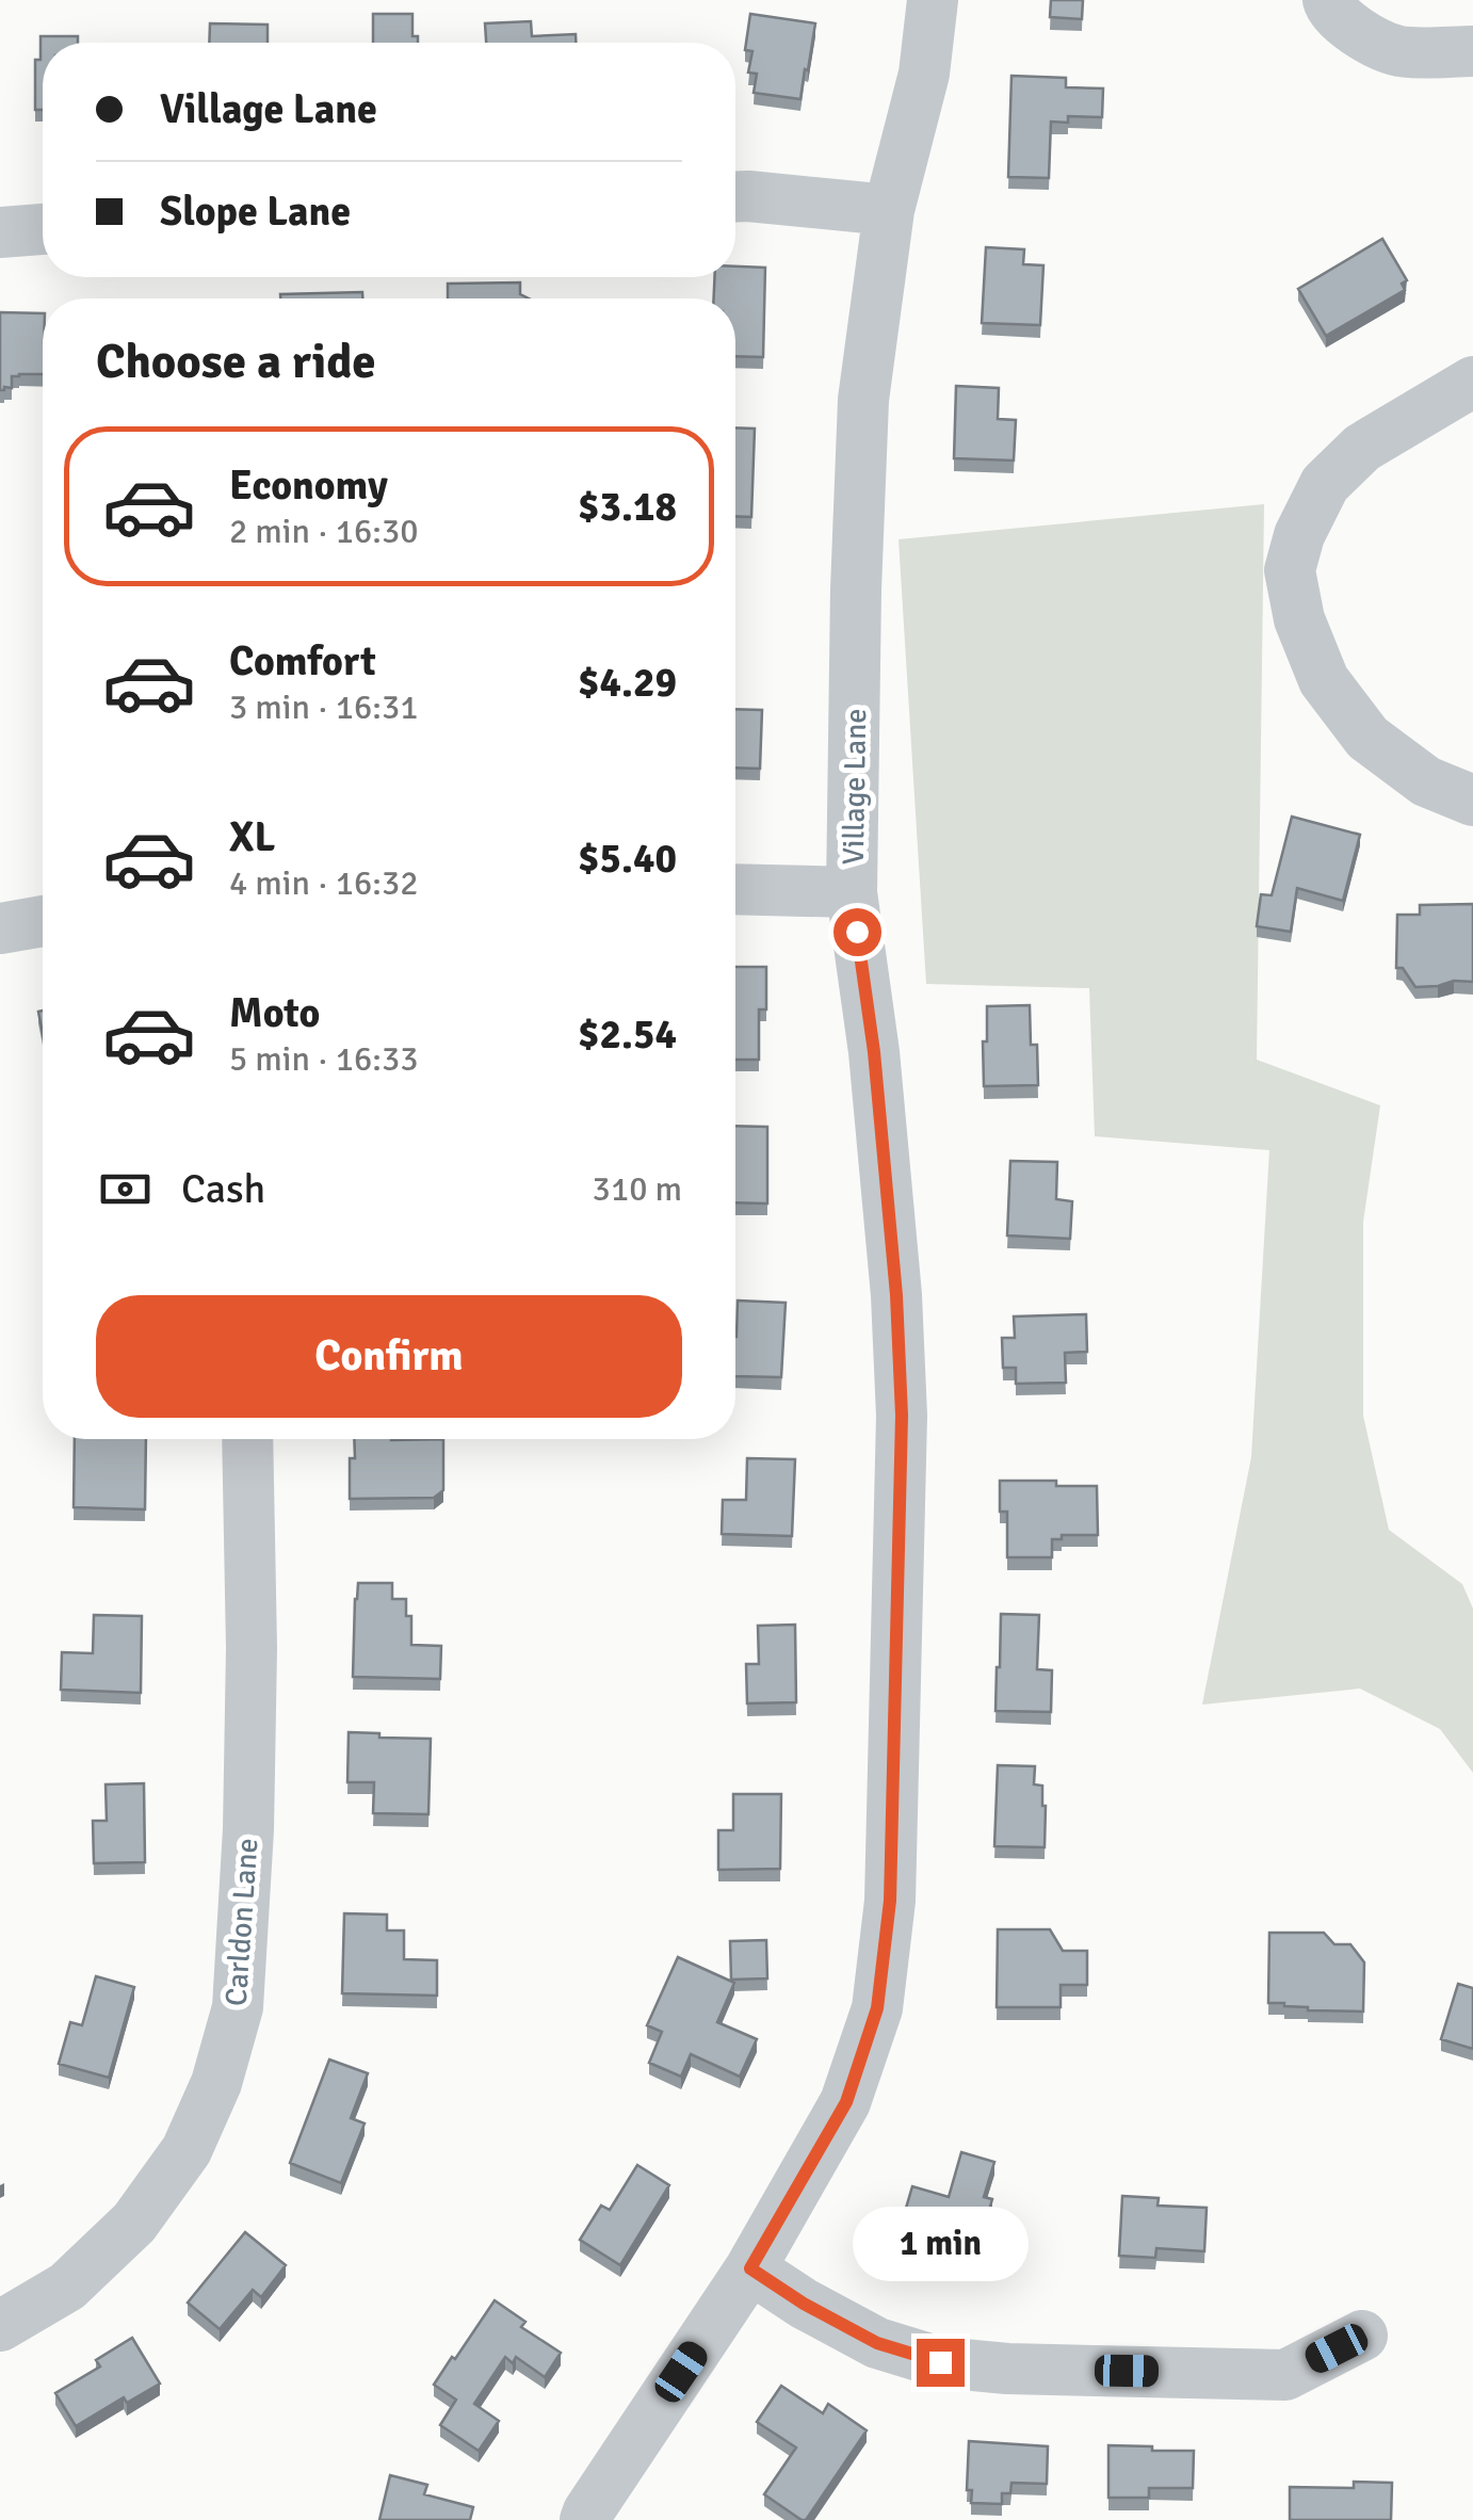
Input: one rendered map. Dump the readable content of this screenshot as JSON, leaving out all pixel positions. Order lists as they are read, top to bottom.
{
  "streets": {
    "street": ["Village Lane", "Carldon Lane"]
  },
  "page": {
    "banner": ["Village Lane", "Slope Lane"],
    "heading": "Choose a ride",
    "list": [
      {
        "name": "Economy",
        "note": "2 min · 16:30",
        "value": "$3.18"
      },
      {
        "name": "Comfort",
        "note": "3 min · 16:31",
        "value": "$4.29"
      },
      {
        "name": "XL",
        "note": "4 min · 16:32",
        "value": "$5.40"
      },
      {
        "name": "Moto",
        "note": "5 min · 16:33",
        "value": "$2.54"
      }
    ],
    "pay": ["Cash", "310 m"],
    "buttons": "Confirm",
    "bubble": "1 min"
  }
}
